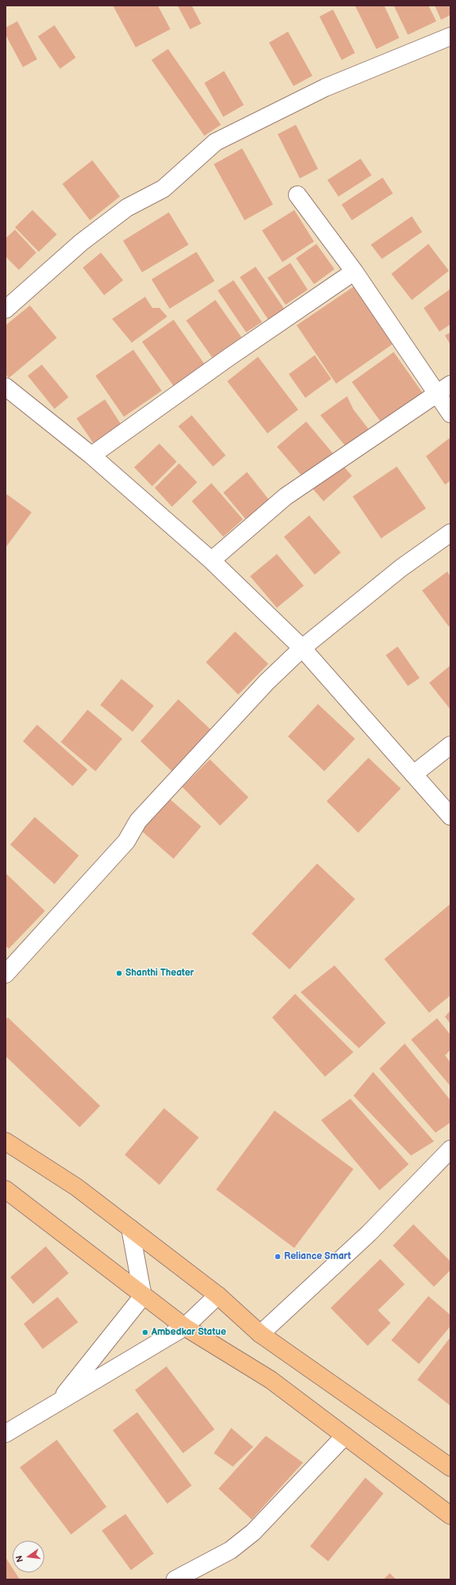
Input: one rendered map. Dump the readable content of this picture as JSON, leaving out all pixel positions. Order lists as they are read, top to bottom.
{
  "places": ["Shanthi Theater", "Reliance Smart", "Ambedkar Statue"],
  "north": "left"
}
